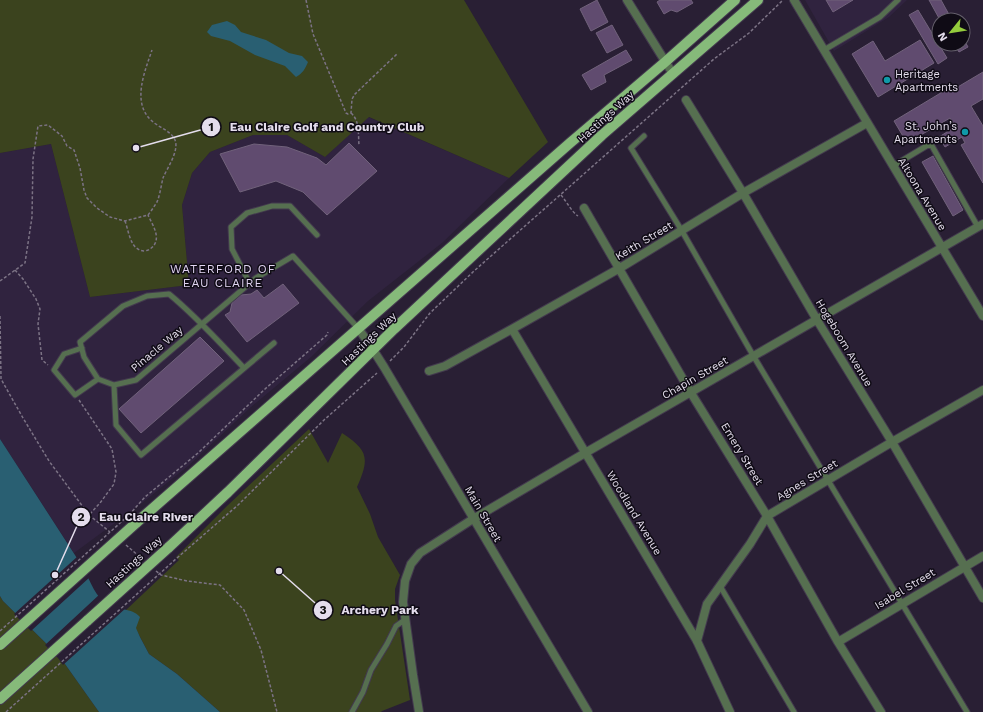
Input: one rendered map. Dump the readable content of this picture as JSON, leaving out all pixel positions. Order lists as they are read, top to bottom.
{
  "streets": {
    "main road": ["Hastings Way"],
    "street": [
      "Altoona Avenue",
      "Keith Street",
      "Hogeboom Avenue",
      "Chapin Street",
      "Emery Street",
      "Agnes Street",
      "Woodland Avenue",
      "Main Street",
      "Isabel Street"
    ],
    "lane": ["Pinacle Way"]
  },
  "crossings": [
    ["Hastings Way", "Pinacle Way"],
    ["Hastings Way", "Main Street"],
    ["Altoona Avenue", "Keith Street"],
    ["Altoona Avenue", "Chapin Street"],
    ["Keith Street", "Hogeboom Avenue"],
    ["Keith Street", "Emery Street"],
    ["Keith Street", "Woodland Avenue"],
    ["Hogeboom Avenue", "Chapin Street"],
    ["Hogeboom Avenue", "Agnes Street"],
    ["Hogeboom Avenue", "Isabel Street"],
    ["Pinacle Way", "Main Street"],
    ["Chapin Street", "Emery Street"],
    ["Chapin Street", "Woodland Avenue"],
    ["Chapin Street", "Main Street"],
    ["Emery Street", "Agnes Street"],
    ["Emery Street", "Isabel Street"],
    ["Agnes Street", "Woodland Avenue"]
  ],
  "districts": ["WATERFORD OF EAU CLAIRE"],
  "places": [
    "Heritage Apartments",
    "St. John’s Apartments",
    "Eau Claire Golf and Country Club",
    "Archery Park",
    "Eau Claire River"
  ],
  "north": "bottom left"
}
